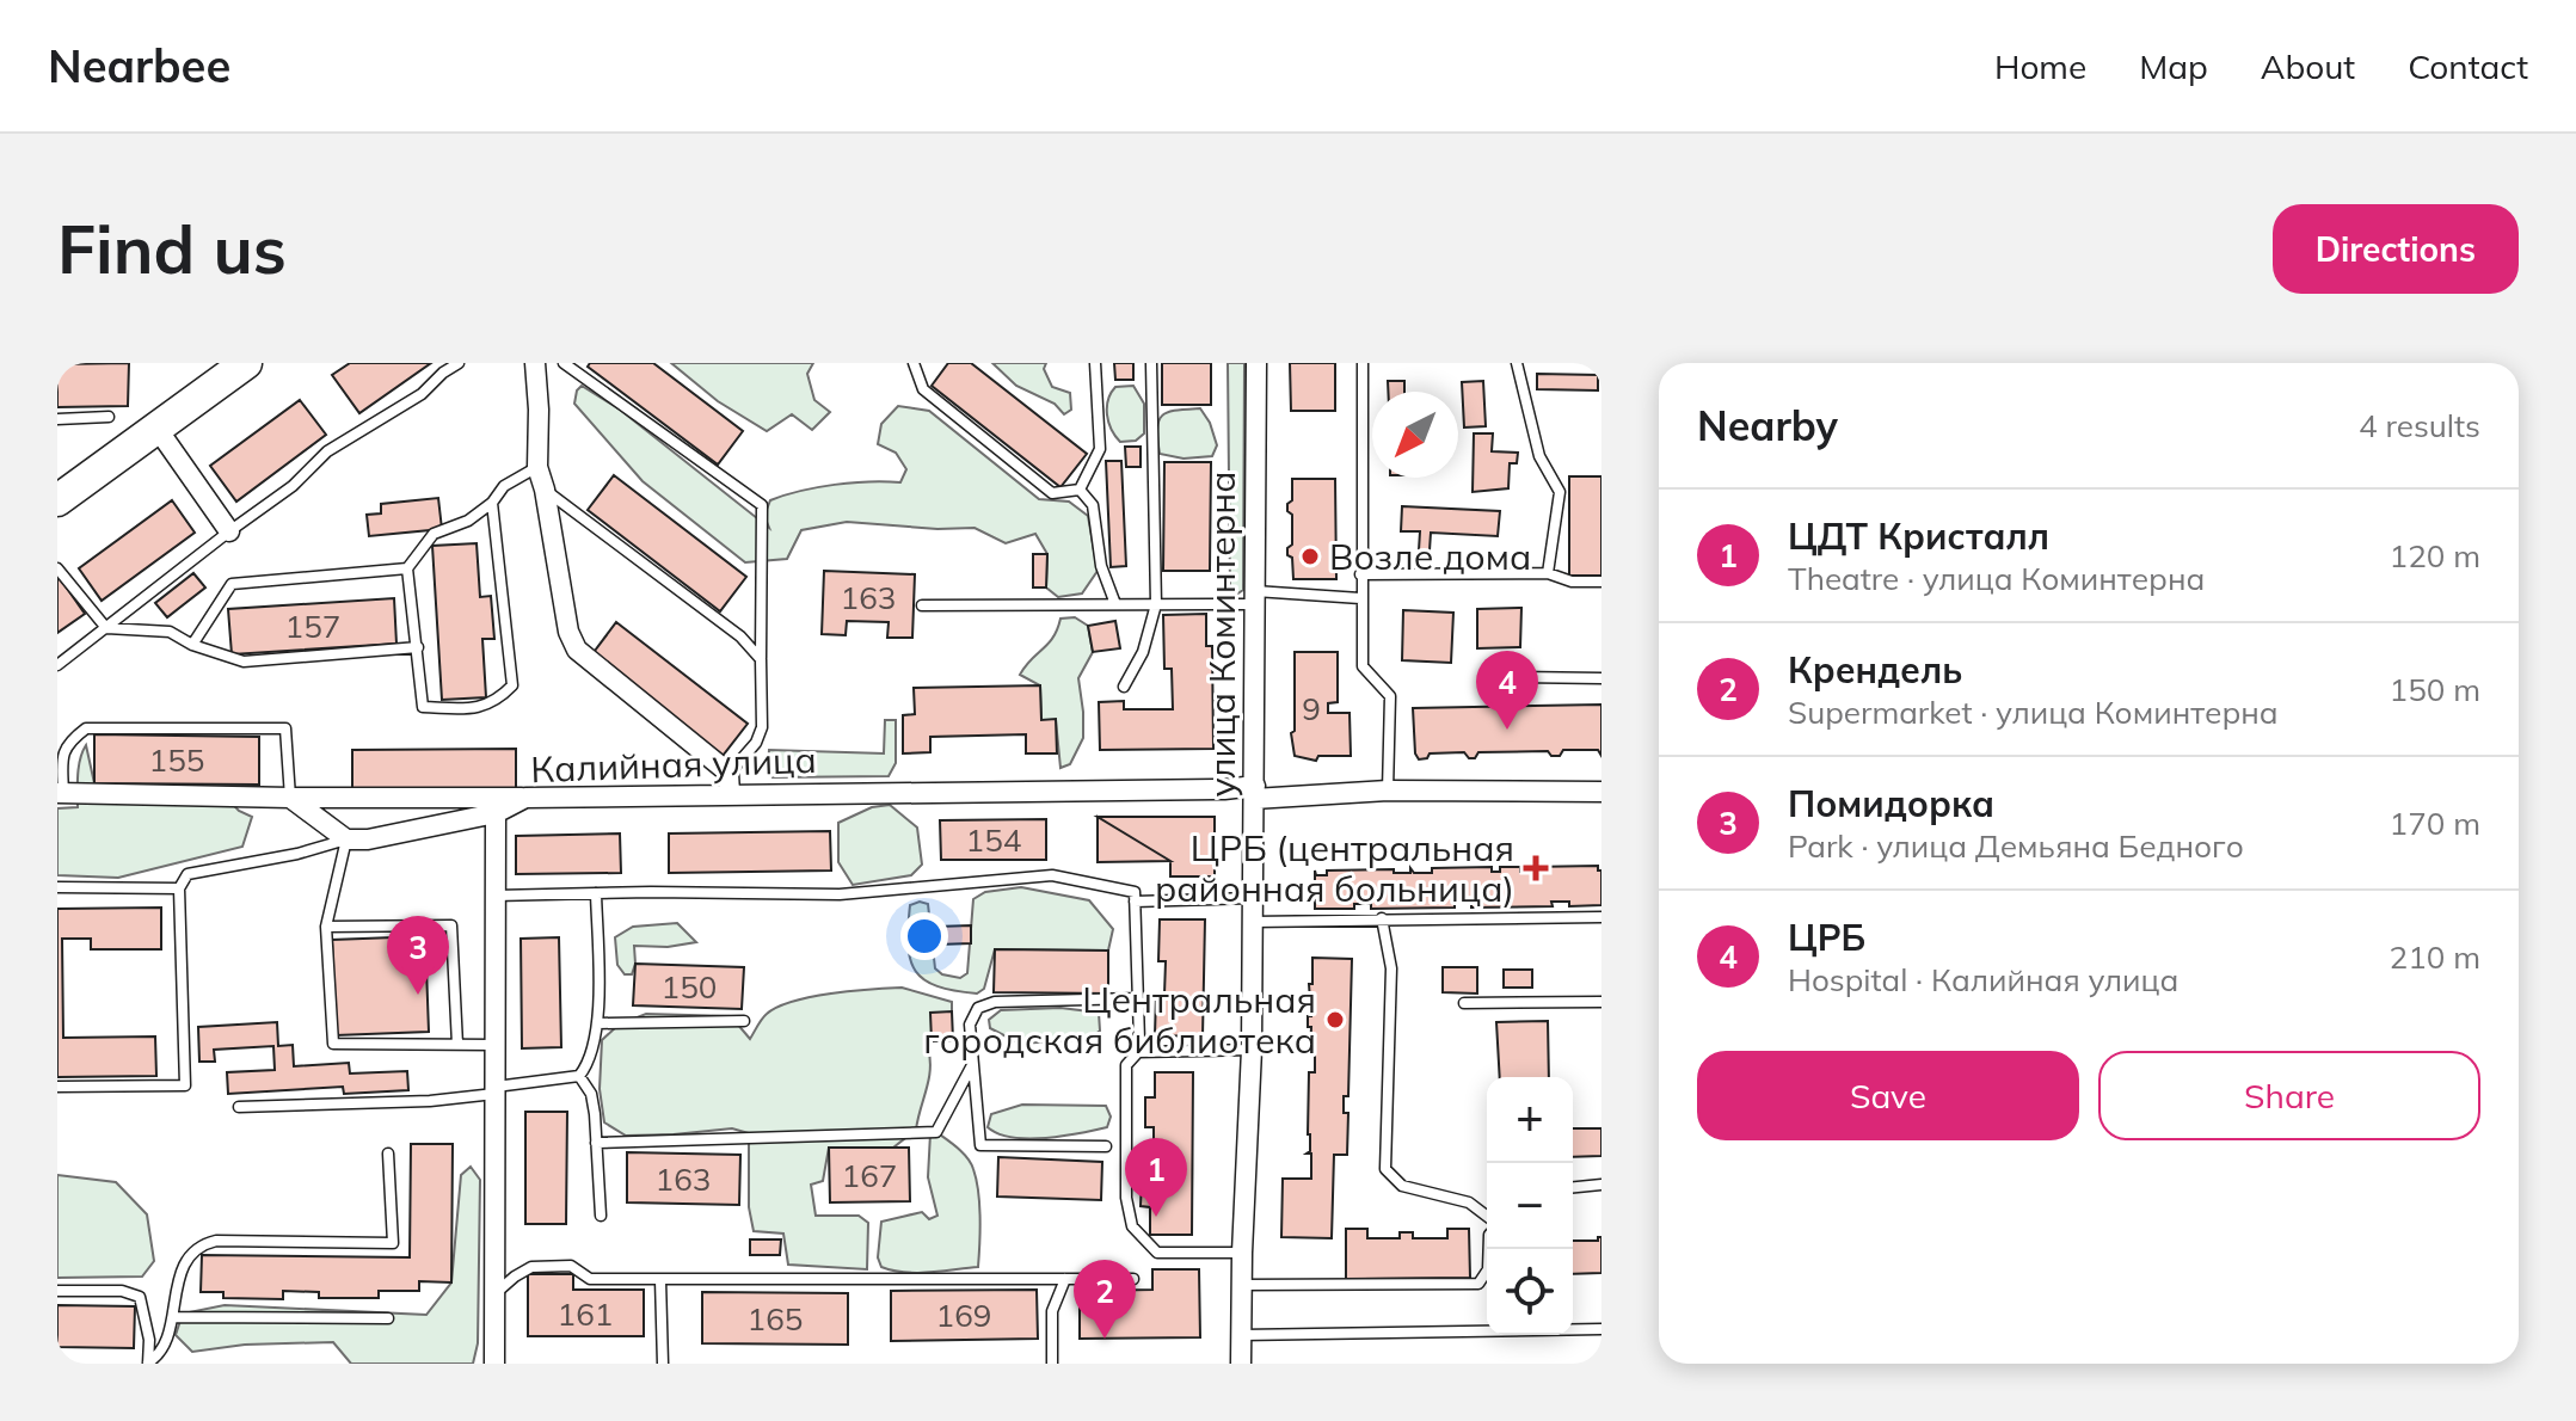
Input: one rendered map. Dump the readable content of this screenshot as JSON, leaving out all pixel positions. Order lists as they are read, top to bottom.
{
  "streets": {
    "street": ["улица Коминтерна", "Калийная улица"]
  },
  "crossings": [
    ["улица Коминтерна", "Калийная улица"]
  ],
  "places": {
    "other": ["Возле дома", "Центральная городская библиотека"],
    "health": ["ЦРБ (центральная районная больница)"]
  },
  "house_numbers": [
    "163",
    "157",
    "9",
    "155",
    "154",
    "150",
    "167",
    "163",
    "161",
    "169",
    "165"
  ],
  "north": "bottom left",
  "page": {
    "header": "Nearbee",
    "nav": [
      "Home",
      "Map",
      "About",
      "Contact"
    ],
    "buttons": [
      "Directions",
      ["Save", "Share"]
    ],
    "title": "Find us",
    "heading": ["Nearby", "4 results"],
    "list": [
      {
        "mark": "1",
        "name": "ЦДТ Кристалл",
        "note": "Theatre · улица Коминтерна",
        "value": "120 m"
      },
      {
        "mark": "2",
        "name": "Крендель",
        "note": "Supermarket · улица Коминтерна",
        "value": "150 m"
      },
      {
        "mark": "3",
        "name": "Помидорка",
        "note": "Park · улица Демьяна Бедного",
        "value": "170 m"
      },
      {
        "mark": "4",
        "name": "ЦРБ",
        "note": "Hospital · Калийная улица",
        "value": "210 m"
      }
    ],
    "pins": [
      "4",
      "3",
      "1",
      "2"
    ],
    "map_buttons": ["+", "−"]
  }
}
